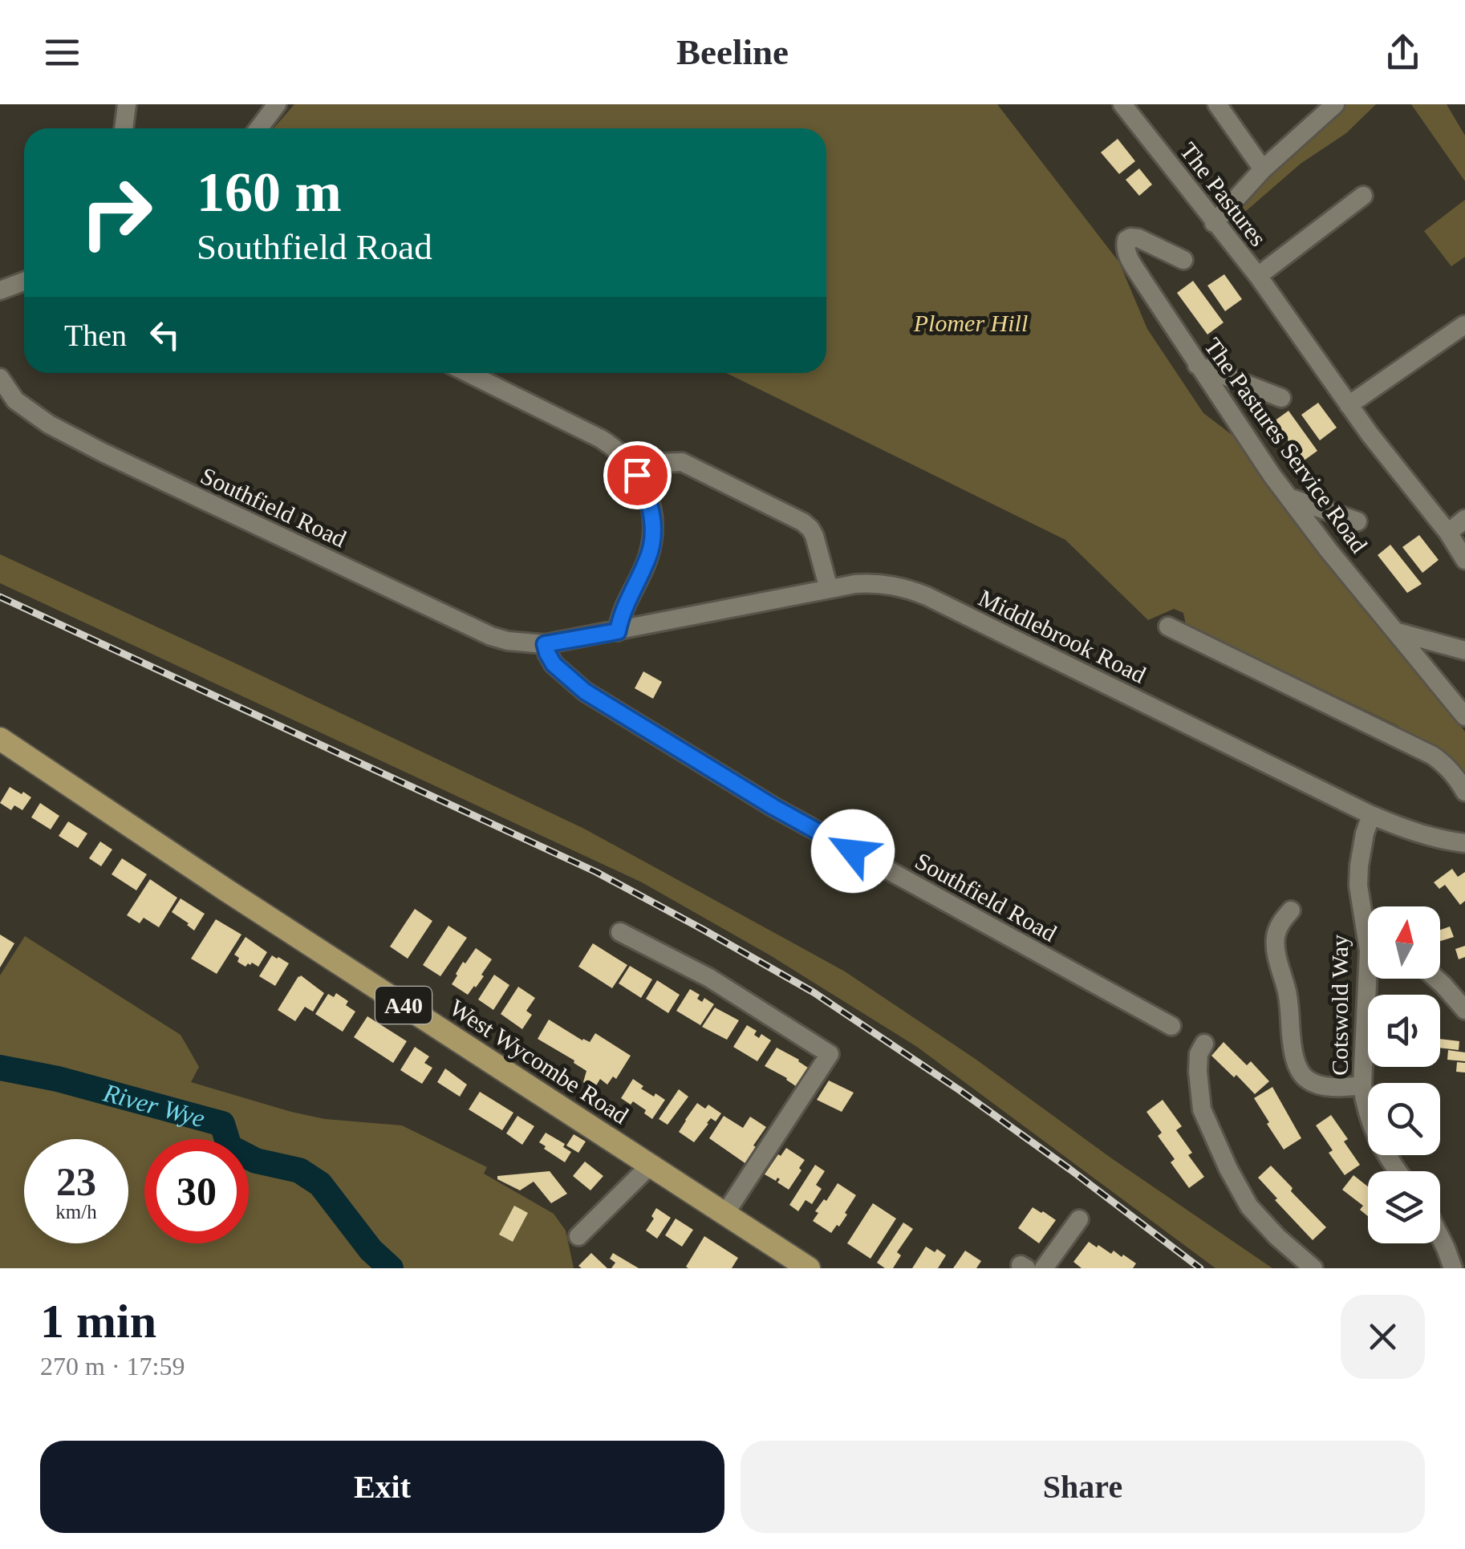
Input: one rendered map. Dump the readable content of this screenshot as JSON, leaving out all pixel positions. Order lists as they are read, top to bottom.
{
  "streets": {
    "main road": ["A40", "West Wycombe Road"],
    "street": [
      "The Pastures",
      "The Pastures Service Road",
      "Southfield Road",
      "Middlebrook Road",
      "Cotswold Way"
    ]
  },
  "crossings": [
    ["Southfield Road", "Middlebrook Road"],
    ["Middlebrook Road", "Cotswold Way"]
  ],
  "water": ["River Wye"],
  "parks": ["Plomer Hill"],
  "north": "top",
  "page": {
    "header": "Beeline",
    "turn": ["160 m", "Southfield Road"],
    "then": "Then",
    "speed": "23 km/h",
    "limit": "30",
    "heading": ["1 min", "270 m · 17:59"],
    "buttons": ["Exit", "Share"]
  }
}
